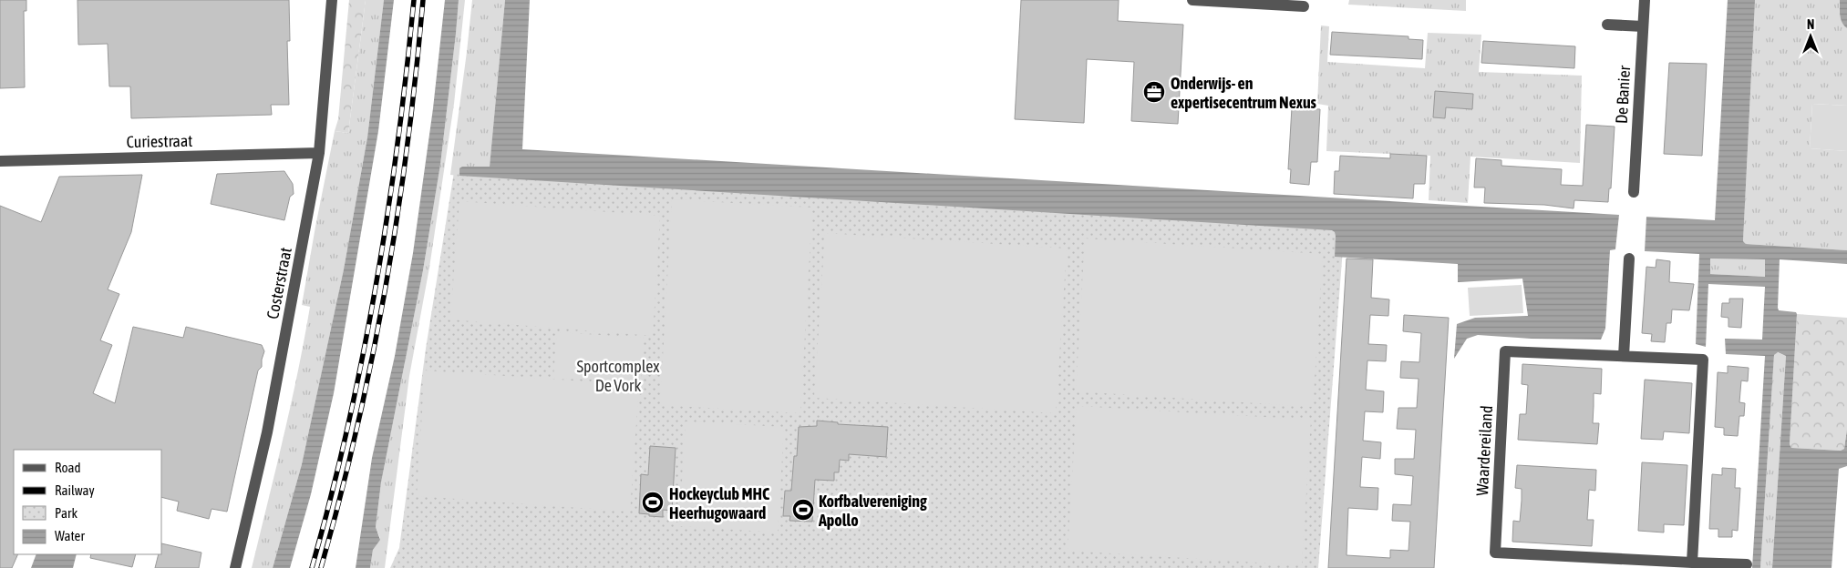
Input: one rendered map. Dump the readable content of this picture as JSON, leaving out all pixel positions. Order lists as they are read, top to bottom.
{
  "streets": {
    "street": [
      "De Banier",
      "Curiestraat",
      "Costerstraat",
      "Waardereiland"
    ]
  },
  "crossings": [
    ["Curiestraat", "Costerstraat"]
  ],
  "parks": ["Sportcomplex De Vork"],
  "places": {
    "office": ["Onderwijs- en expertisecentrum Nexus"],
    "sports": ["Hockeyclub MHC Heerhugowaard", "Korfbalvereniging Apollo"]
  },
  "legend": [
    "Road",
    "Railway",
    "Park",
    "Water"
  ],
  "north": "top"
}
